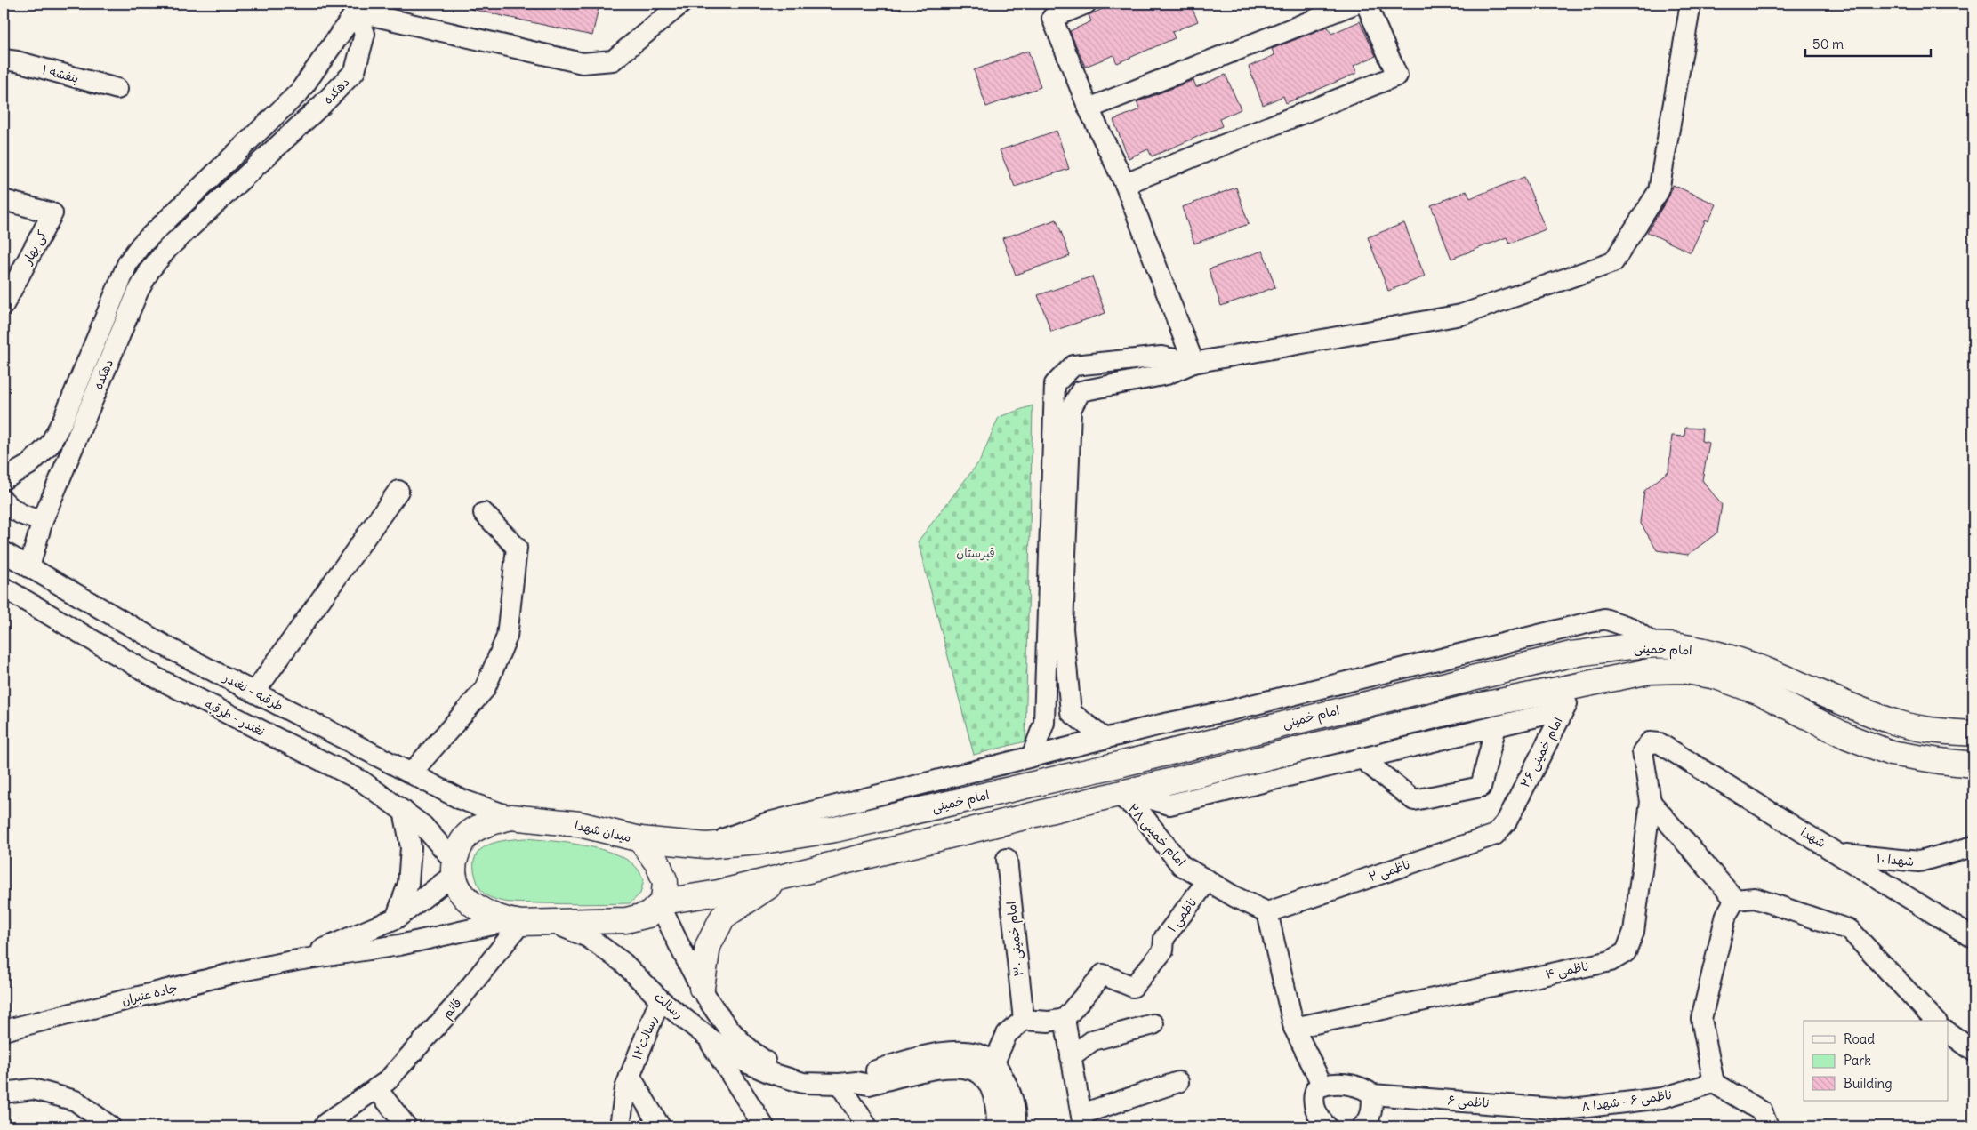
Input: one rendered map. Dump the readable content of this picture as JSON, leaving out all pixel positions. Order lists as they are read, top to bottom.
{
  "streets": {
    "highway": ["امام خمینی", "میدان شهدا"],
    "street": [
      "بنفشه ۱",
      "دهکده",
      "کی بهار",
      "طرقبه - نغندر",
      "نغندر - طرقبه",
      "امام خمینی ۲۶",
      "امام خمینی ۲۸",
      "شهدا",
      "شهدا ۱۰",
      "ناظمی ۲",
      "ناظمی ۱",
      "امام خمینی ۳۰",
      "ناظمی ۴",
      "جاده عنبران",
      "رسالت",
      "قائم",
      "رسالت۱۲",
      "ناظمی ۶ - شهدا ۸",
      "ناظمی ۶"
    ]
  },
  "crossings": [
    ["دهکده", "طرقبه - نغندر"],
    ["امام خمینی", "امام خمینی ۲۶"],
    ["امام خمینی", "میدان شهدا"],
    ["امام خمینی", "امام خمینی ۲۸"],
    ["امام خمینی", "رسالت"],
    ["طرقبه - نغندر", "میدان شهدا"],
    ["نغندر - طرقبه", "میدان شهدا"],
    ["نغندر - طرقبه", "جاده عنبران"],
    ["امام خمینی ۲۶", "ناظمی ۲"],
    ["میدان شهدا", "جاده عنبران"],
    ["میدان شهدا", "رسالت"],
    ["امام خمینی ۲۸", "ناظمی ۲"],
    ["امام خمینی ۲۸", "ناظمی ۱"],
    ["شهدا", "شهدا ۱۰"],
    ["شهدا", "ناظمی ۴"],
    ["جاده عنبران", "قائم"],
    ["رسالت", "رسالت۱۲"],
    ["ناظمی ۶ - شهدا ۸", "ناظمی ۶"]
  ],
  "parks": ["قبرستان"],
  "legend": ["Road", "Park", "Building"],
  "scale_bar": "50 m"
}
